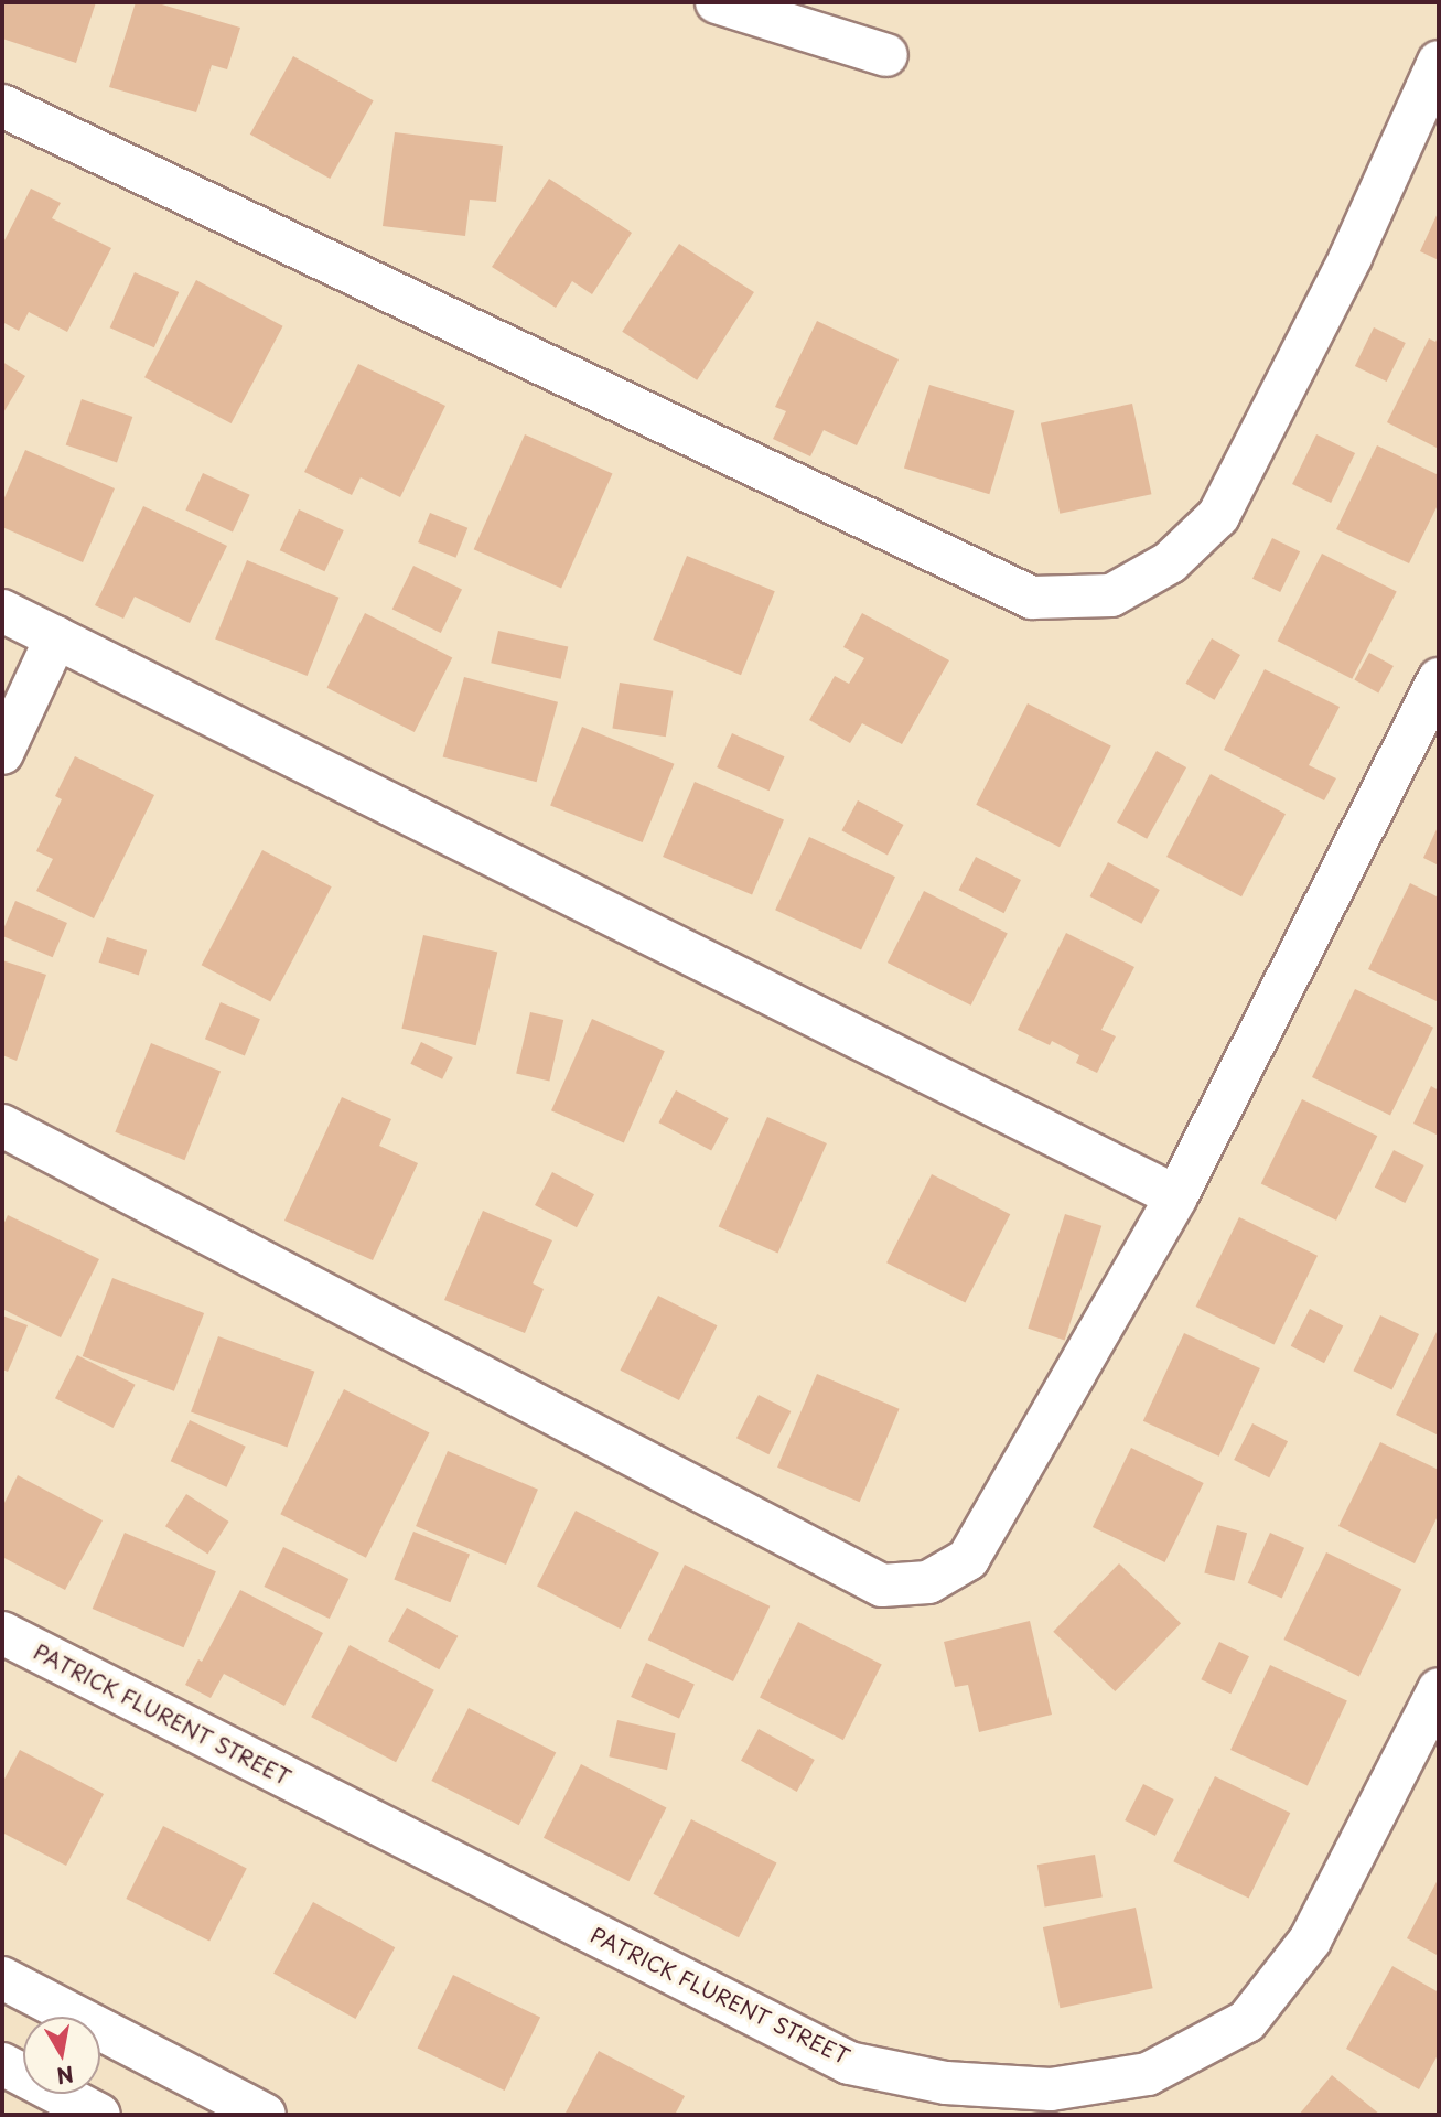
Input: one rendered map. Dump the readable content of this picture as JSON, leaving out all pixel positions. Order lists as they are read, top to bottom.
{
  "streets": {
    "street": ["PATRICK FLURENT STREET"]
  },
  "north": "bottom"
}
